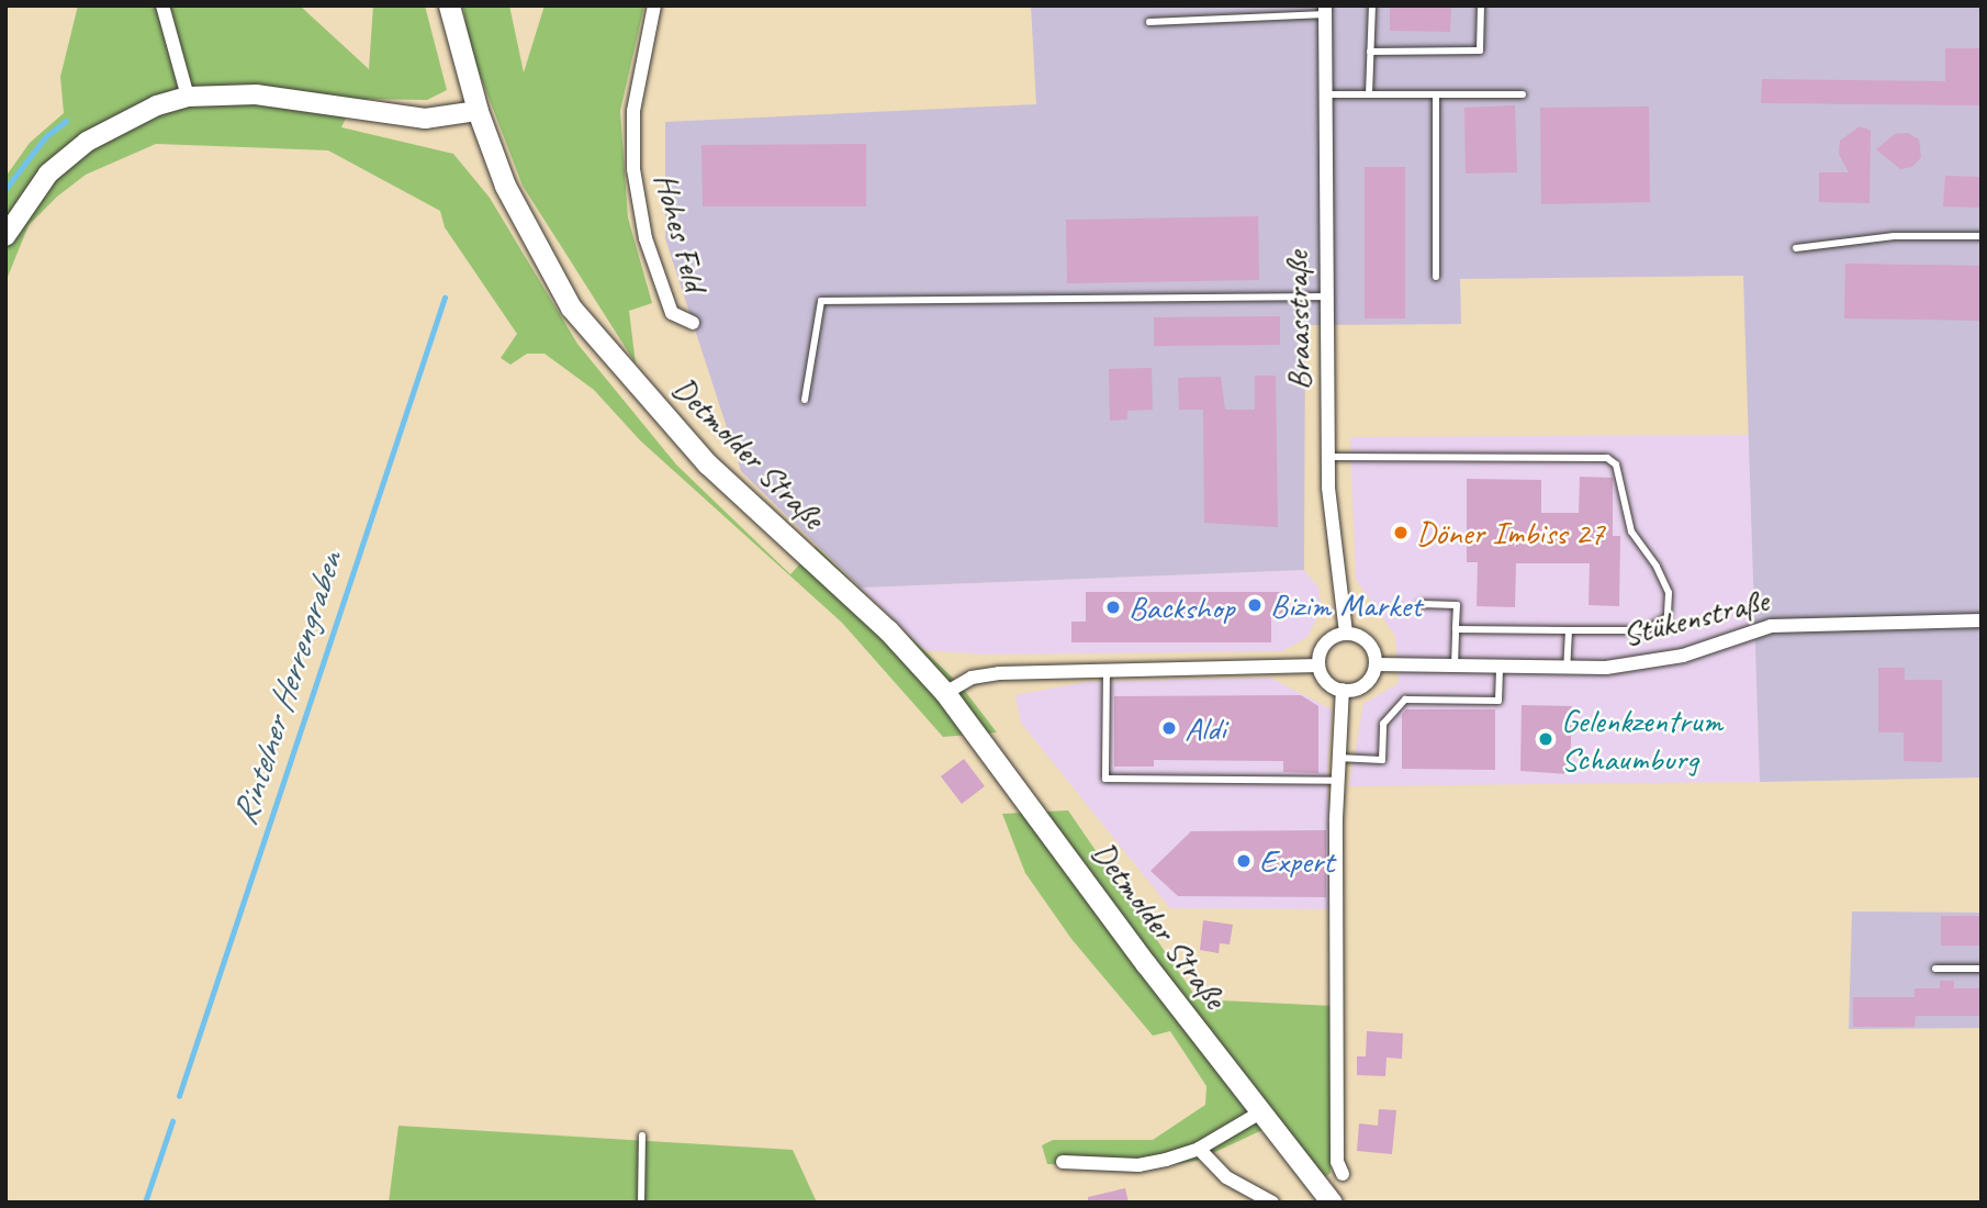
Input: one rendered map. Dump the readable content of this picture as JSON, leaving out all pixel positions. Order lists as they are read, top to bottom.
{
  "streets": {
    "main road": ["Detmolder Straße"],
    "street": ["Hohes Feld", "Braasstraße", "Stükenstraße"]
  },
  "crossings": [
    ["Braasstraße", "Stükenstraße"]
  ],
  "water": ["Rintelner Herrengraben"],
  "places": [
    "Döner Imbiss 27",
    "Bizim Market",
    "Backshop",
    "Aldi",
    "Gelenkzentrum Schaumburg",
    "Expert"
  ]
}
